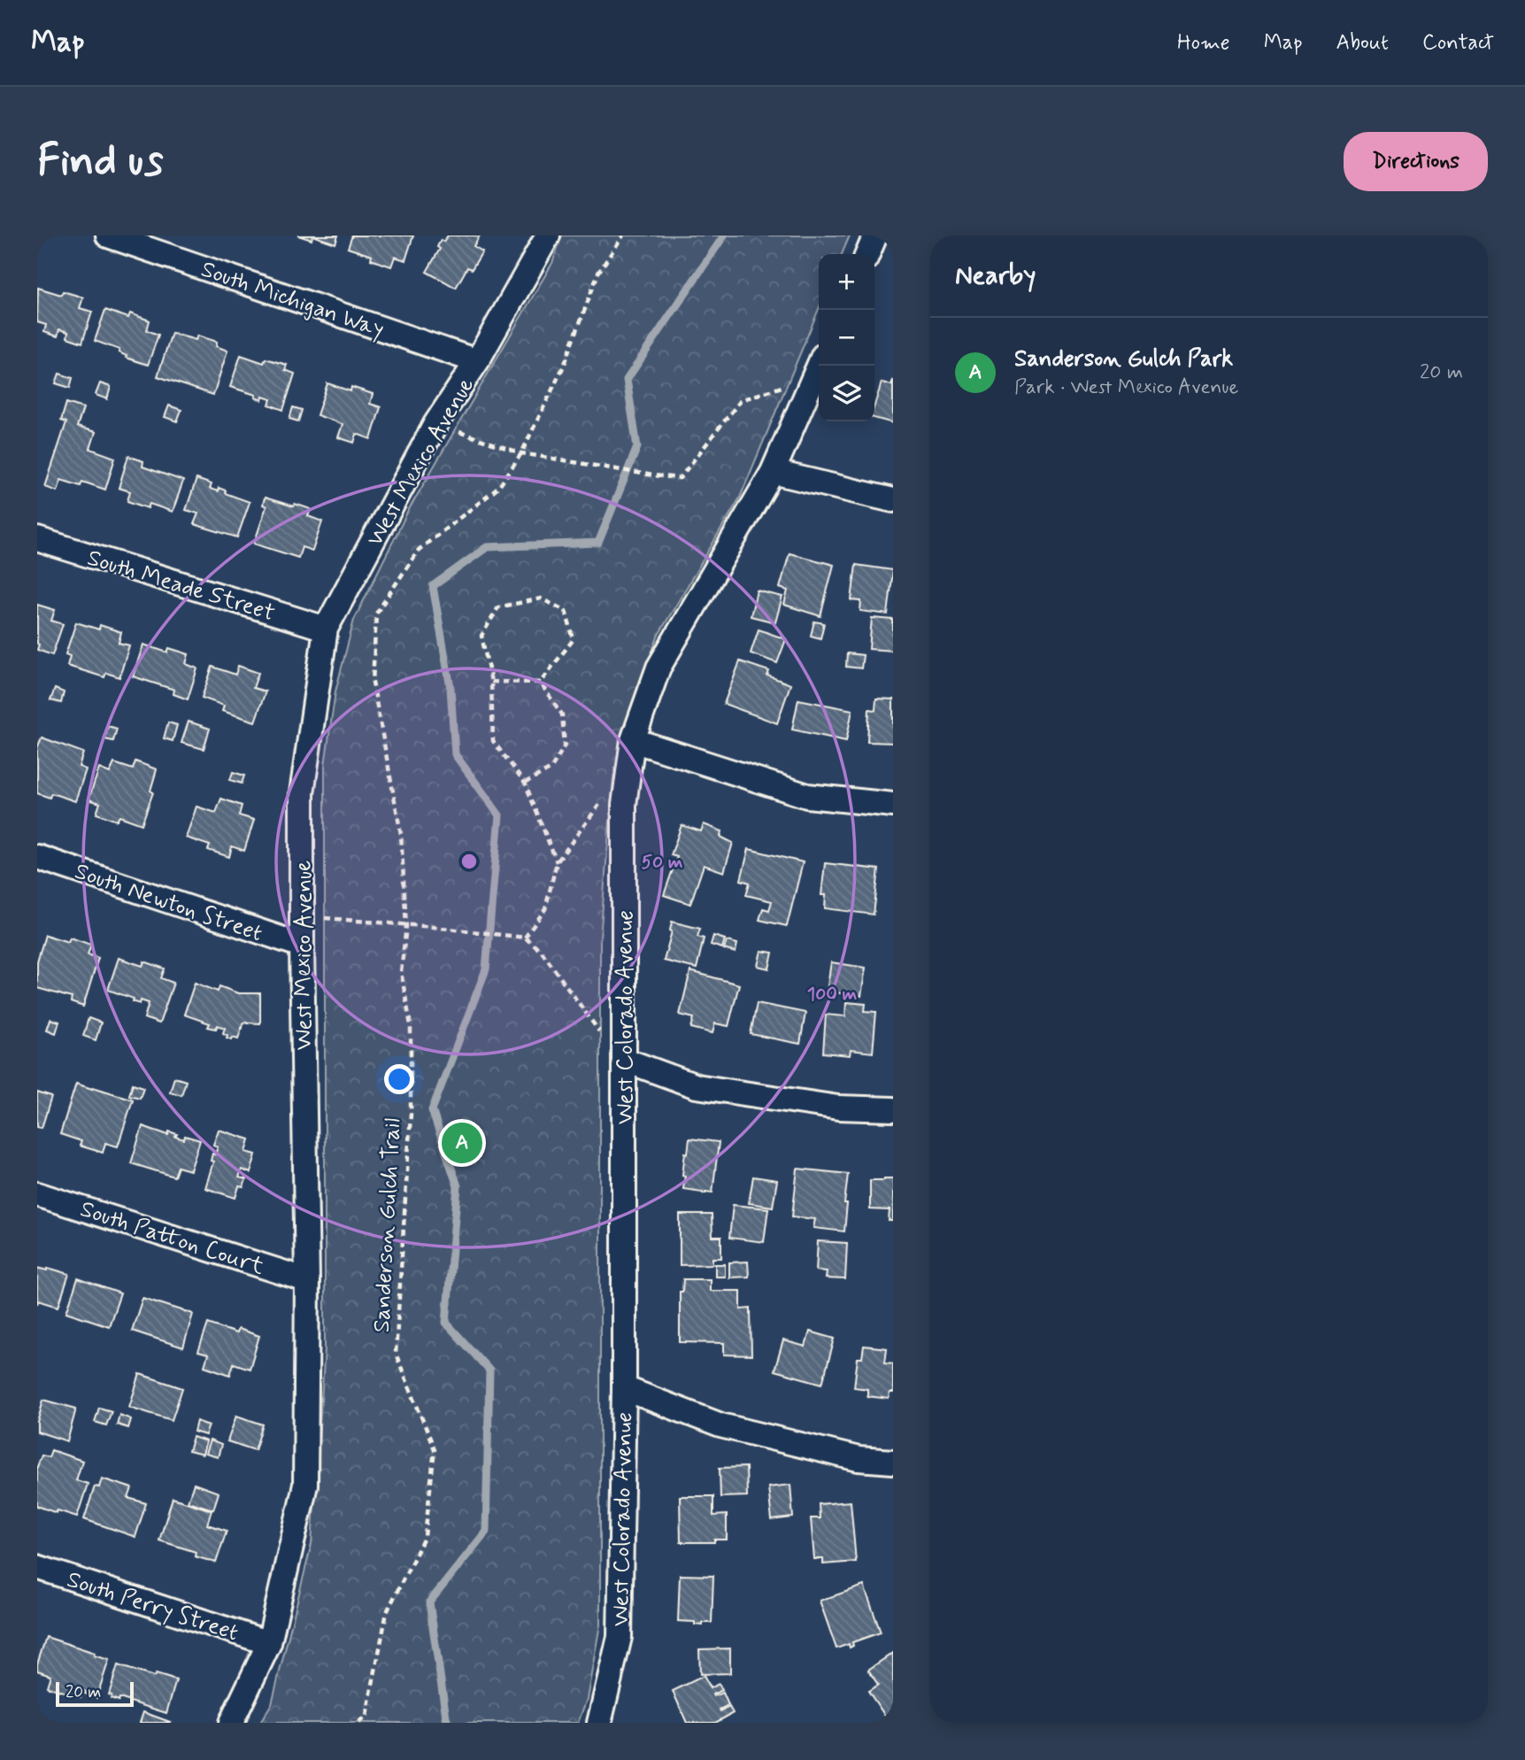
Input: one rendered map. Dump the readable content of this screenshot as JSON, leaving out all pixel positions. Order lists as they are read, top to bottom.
{
  "streets": {
    "street": [
      "South Michigan Way",
      "West Mexico Avenue",
      "South Meade Street",
      "South Newton Street",
      "West Colorado Avenue",
      "South Patton Court",
      "South Perry Street"
    ],
    "path": ["Sanderson Gulch Trail"]
  },
  "crossings": [
    ["South Michigan Way", "West Mexico Avenue"],
    ["West Mexico Avenue", "South Meade Street"],
    ["West Mexico Avenue", "South Newton Street"],
    ["West Mexico Avenue", "South Patton Court"],
    ["West Mexico Avenue", "South Perry Street"]
  ],
  "scale_bar": "20 m",
  "page": {
    "header": "Map",
    "nav": [
      "Home",
      "Map",
      "About",
      "Contact"
    ],
    "buttons": "Directions",
    "title": "Find us",
    "heading": "Nearby",
    "map_buttons": ["+", "−"],
    "list": [
      {
        "mark": "A",
        "name": "Sanderson Gulch Park",
        "note": "Park · West Mexico Avenue",
        "value": "20 m"
      }
    ],
    "pins": "A",
    "scale": "20 m"
  },
  "rings": ["50 m", "100 m"]
}
